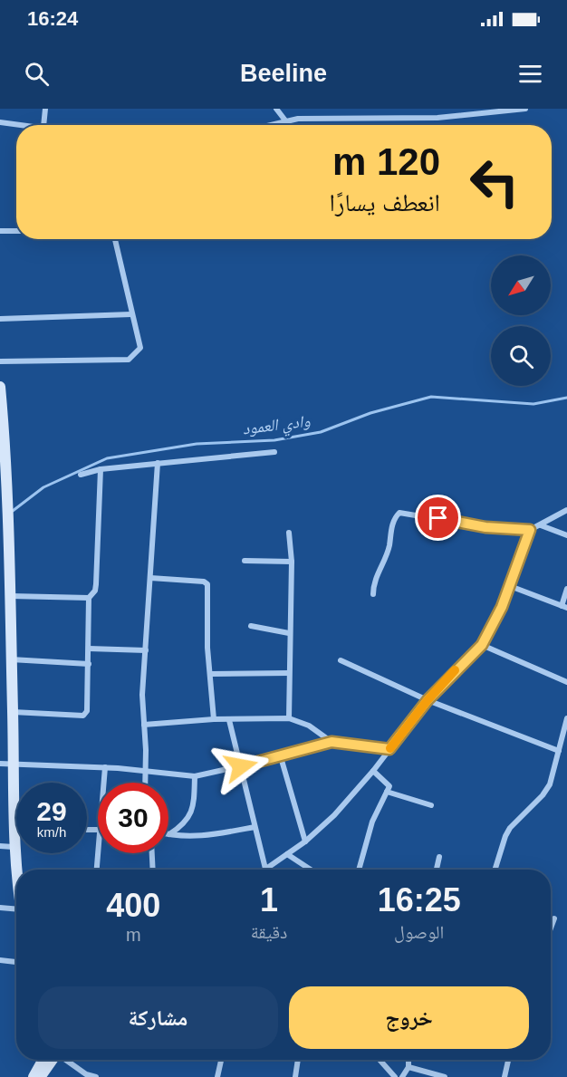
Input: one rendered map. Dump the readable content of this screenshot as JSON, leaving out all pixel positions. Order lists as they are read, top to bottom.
{
  "water": ["وادي العمود"],
  "north": "bottom left",
  "page": {
    "status": "16:24",
    "header": "Beeline",
    "turn": ["120 m", "انعطف يسارًا"],
    "speed": "29 km/h",
    "limit": "30",
    "eta": [
      "16:25",
      "الوصول",
      "1",
      "دقيقة",
      "400",
      "m"
    ],
    "buttons": ["خروج", "مشاركة"]
  }
}
